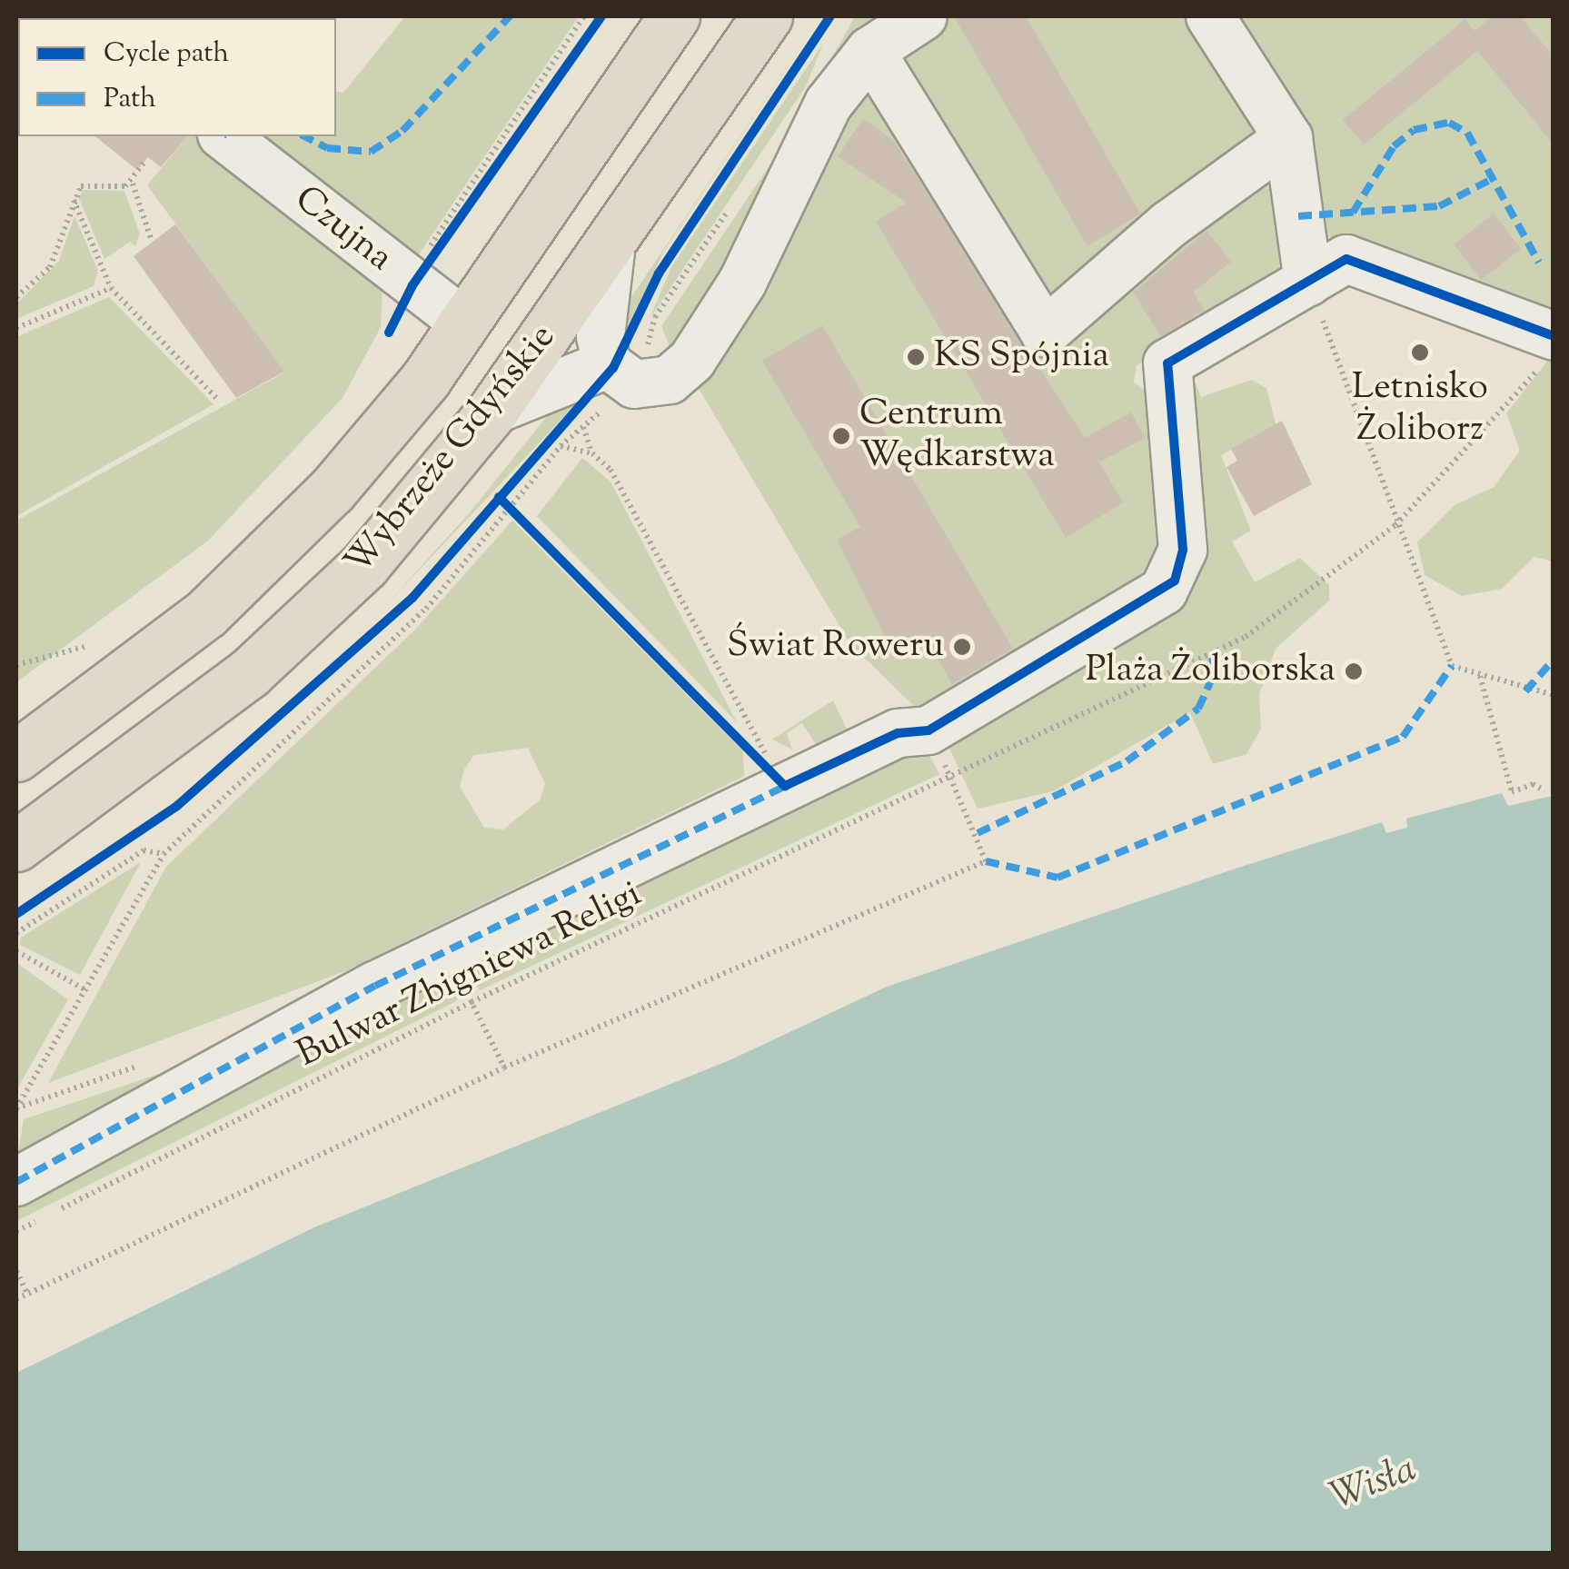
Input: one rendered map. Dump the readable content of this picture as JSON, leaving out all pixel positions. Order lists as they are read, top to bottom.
{
  "streets": {
    "main road": ["Wybrzeże Gdyńskie"],
    "street": ["Czujna"],
    "path": ["Bulwar Zbigniewa Religi"]
  },
  "crossings": [
    ["Czujna", "Wybrzeże Gdyńskie"]
  ],
  "water": ["Wisła"],
  "places": [
    "Letnisko Żoliborz",
    "KS Spójnia",
    "Centrum Wędkarstwa",
    "Świat Roweru",
    "Plaża Żoliborska"
  ],
  "legend": ["Cycle path", "Path"]
}
